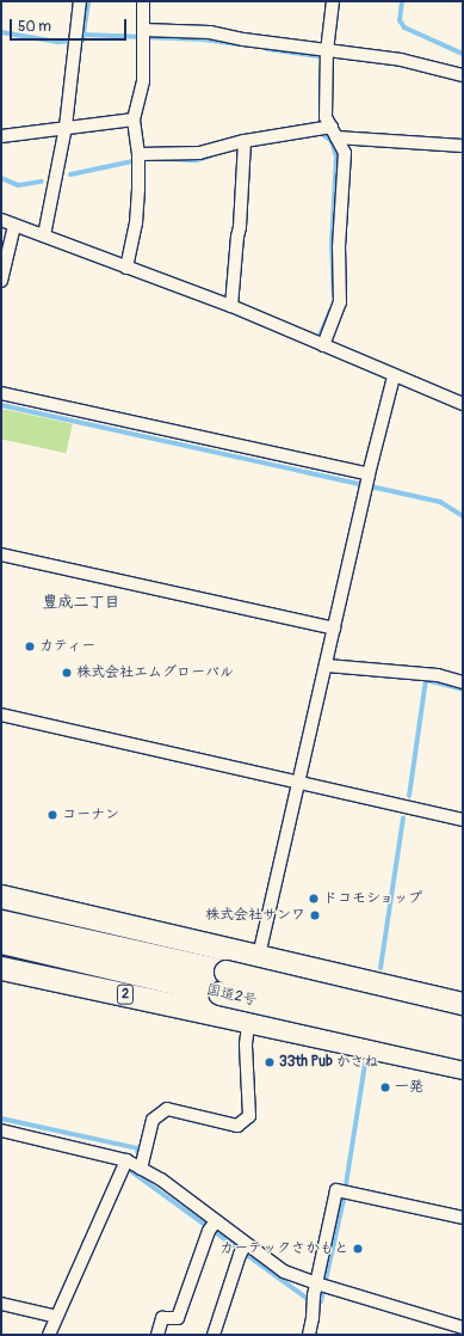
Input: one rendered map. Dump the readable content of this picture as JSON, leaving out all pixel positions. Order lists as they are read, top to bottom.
{
  "streets": {
    "highway": ["2", "国道2号"]
  },
  "districts": ["豊成二丁目"],
  "places": [
    "カティー",
    "株式会社エムグローバル",
    "コーナン",
    "ドコモショップ",
    "株式会社サンワ",
    "33th Pub かさね",
    "一発",
    "カーテックさかもと"
  ],
  "scale_bar": "50 m"
}
